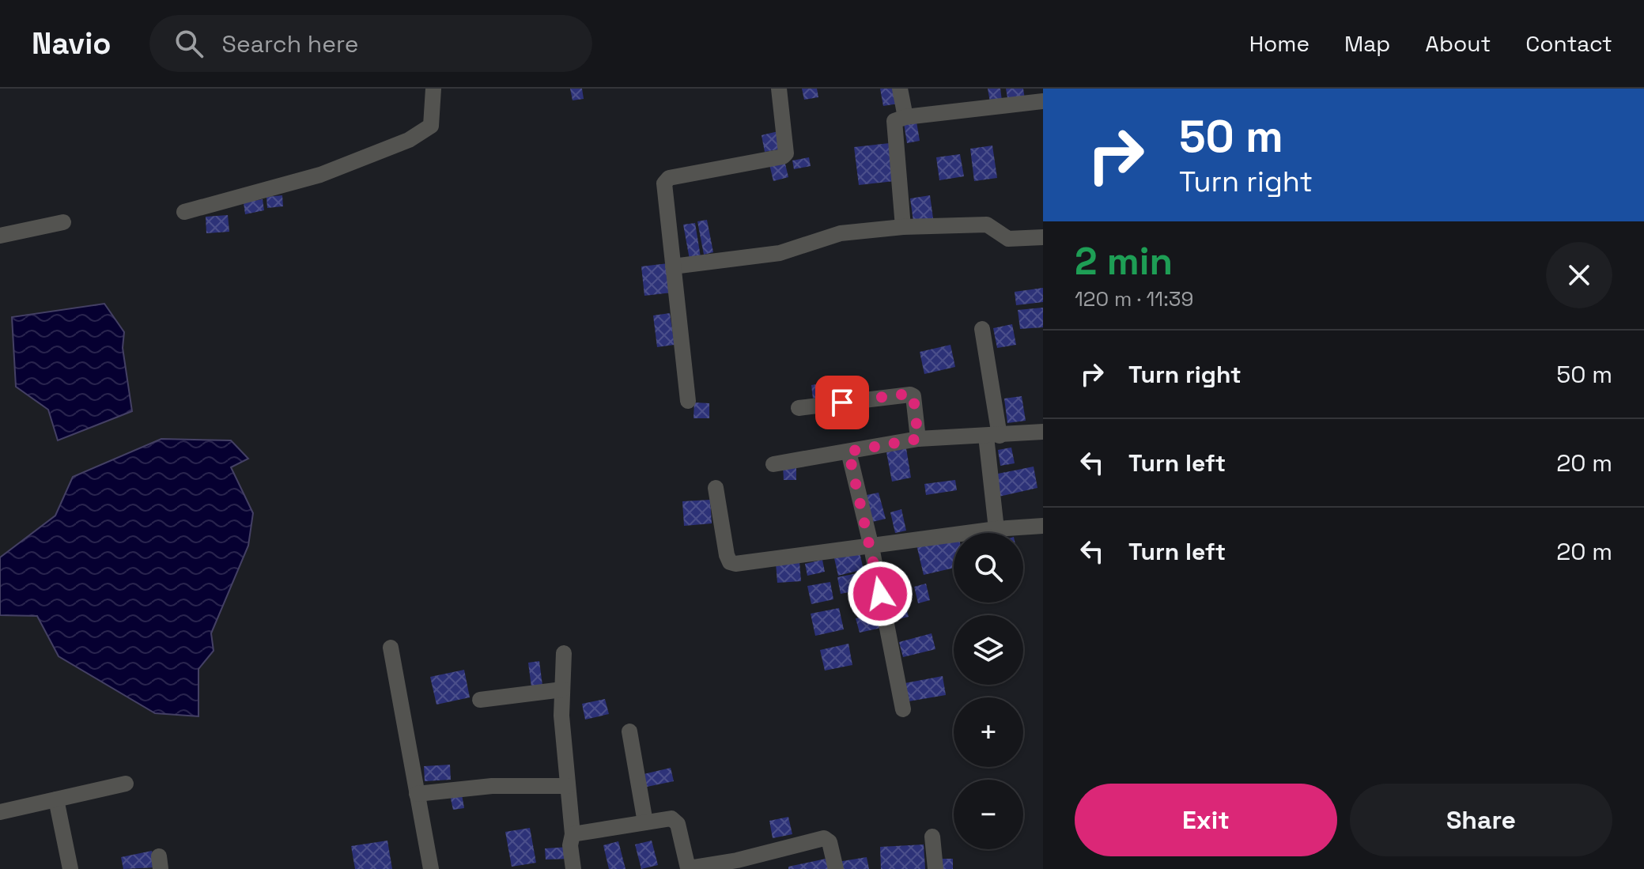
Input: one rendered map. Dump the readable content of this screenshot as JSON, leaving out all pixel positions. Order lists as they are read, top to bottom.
{
  "page": {
    "header": "Navio",
    "search": "Search here",
    "nav": [
      "Home",
      "Map",
      "About",
      "Contact"
    ],
    "turn": ["50 m", "Turn right"],
    "heading": ["2 min", "120 m · 11:39"],
    "list": [
      {
        "name": "Turn right",
        "value": "50 m"
      },
      {
        "name": "Turn left",
        "value": "20 m"
      },
      {
        "name": "Turn left",
        "value": "20 m"
      }
    ],
    "map_buttons": ["+", "−"],
    "buttons": ["Exit", "Share"]
  }
}
